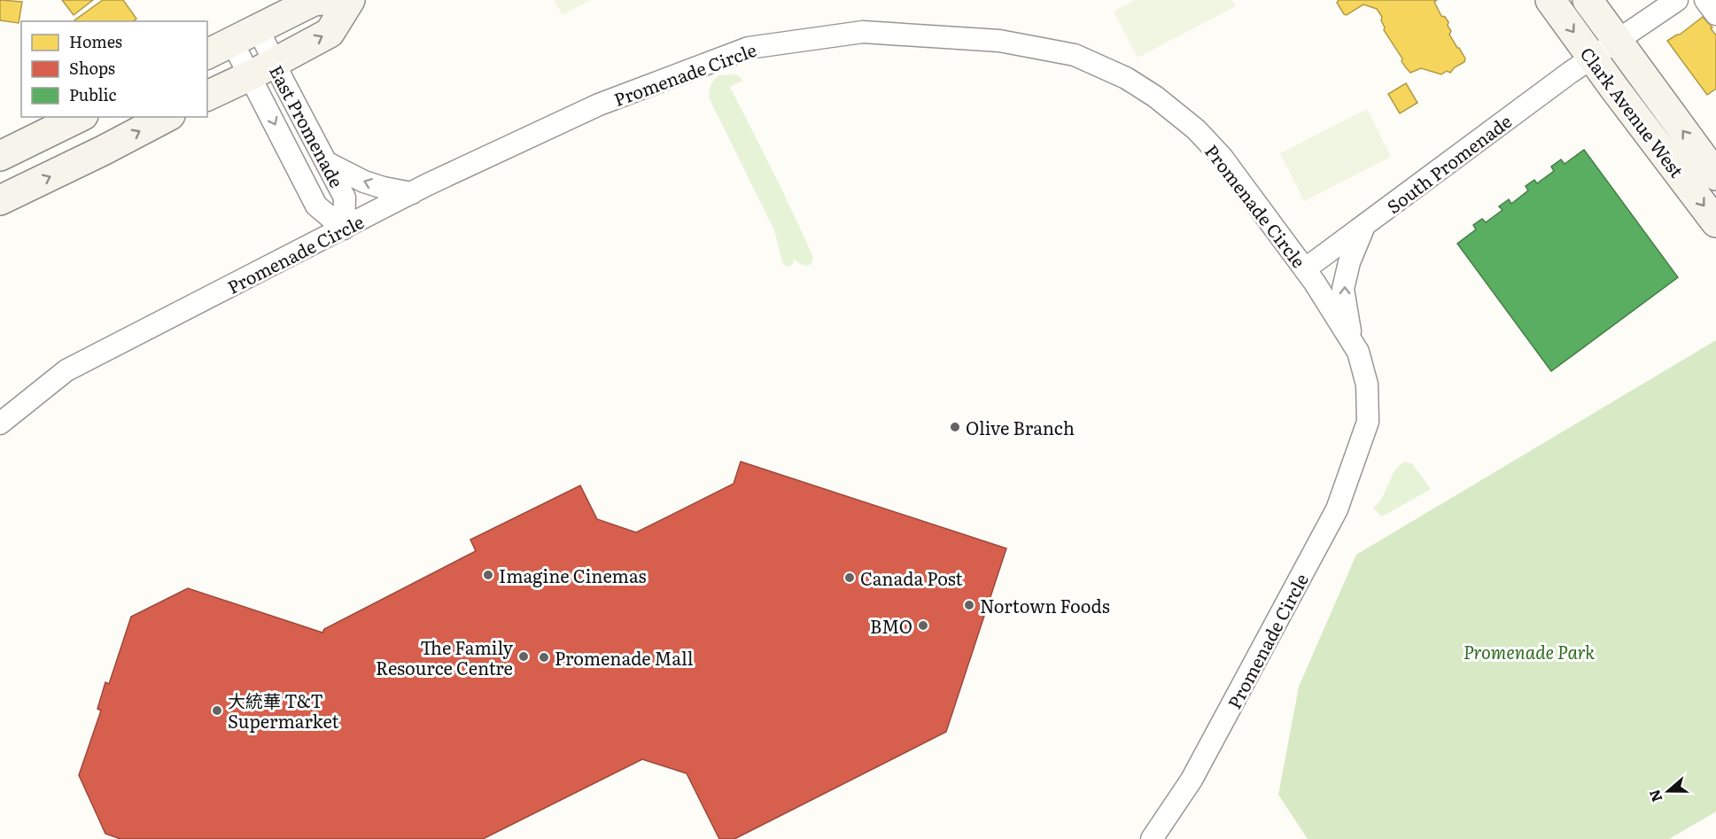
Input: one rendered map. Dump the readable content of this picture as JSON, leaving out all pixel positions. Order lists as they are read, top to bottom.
{
  "streets": {
    "main road": ["Clark Avenue West"],
    "street": ["Promenade Circle", "East Promenade", "South Promenade"]
  },
  "crossings": [
    ["Promenade Circle", "East Promenade"],
    ["Promenade Circle", "South Promenade"],
    ["Clark Avenue West", "South Promenade"]
  ],
  "parks": ["Promenade Park"],
  "places": [
    "Olive Branch",
    "Imagine Cinemas",
    "Canada Post",
    "Nortown Foods",
    "BMO",
    "The Family Resource Centre",
    "Promenade Mall",
    "大統華 T&T Supermarket"
  ],
  "legend": ["Homes", "Shops", "Public"],
  "north": "left"
}
